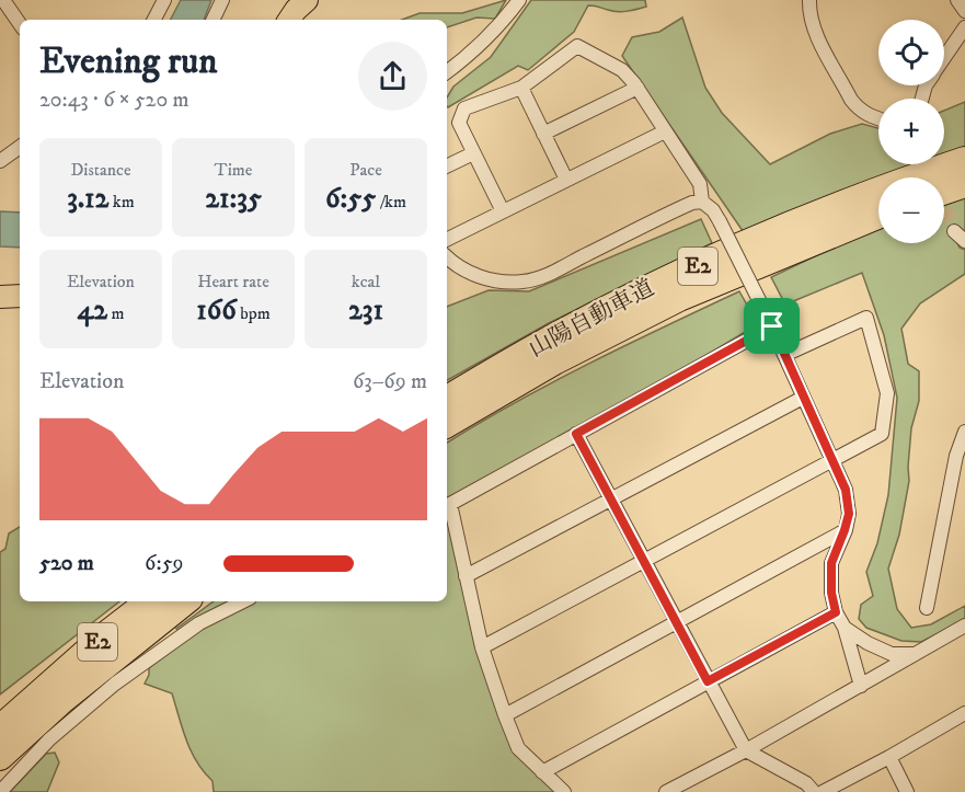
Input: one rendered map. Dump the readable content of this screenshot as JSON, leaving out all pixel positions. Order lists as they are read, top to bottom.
{
  "streets": {
    "highway": ["E2", "山陽自動車道"]
  },
  "page": {
    "map_buttons": ["+", "−"],
    "heading": ["Evening run", "20:43 · 6 × 520 m"],
    "stats": [
      ["Distance", "3.12 km"],
      ["Time", "21:35"],
      ["Pace", "6:55 /km"],
      ["Elevation", "42 m"],
      ["Heart rate", "166 bpm"],
      ["kcal", "231"]
    ],
    "chart": ["Elevation", "63–69 m"],
    "list": [
      {
        "name": "520 m",
        "note": "6:59"
      }
    ]
  }
}
